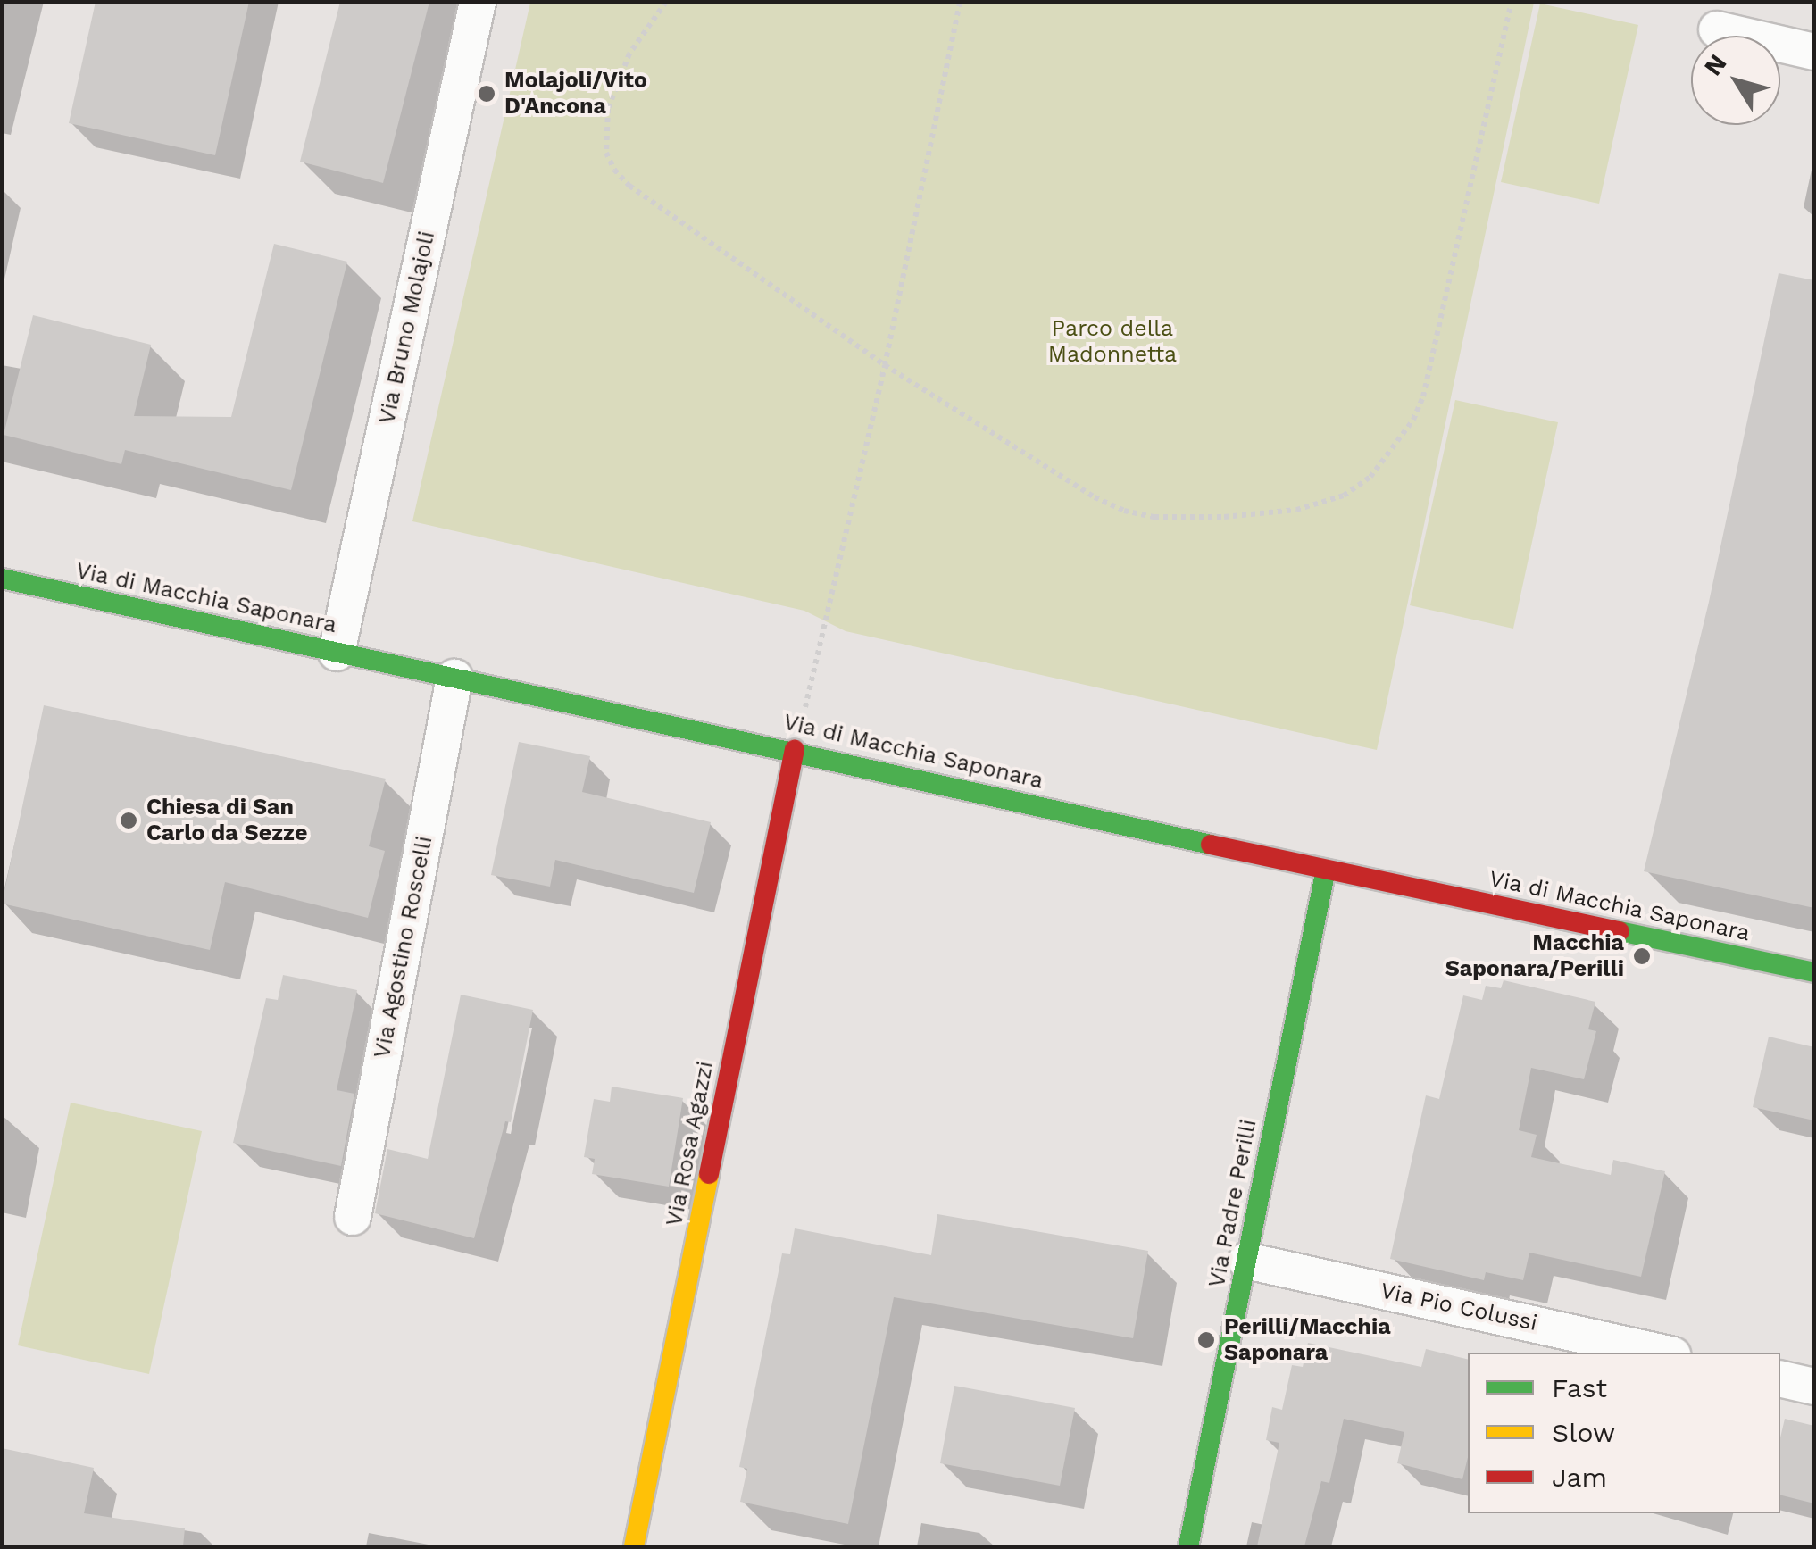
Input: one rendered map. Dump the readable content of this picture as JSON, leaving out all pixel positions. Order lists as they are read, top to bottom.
{
  "streets": {
    "street": [
      "Via Bruno Molajoli",
      "Via di Macchia Saponara",
      "Via Agostino Roscelli",
      "Via Rosa Agazzi",
      "Via Padre Perilli",
      "Via Pio Colussi"
    ]
  },
  "crossings": [
    ["Via Bruno Molajoli", "Via di Macchia Saponara"],
    ["Via di Macchia Saponara", "Via Agostino Roscelli"],
    ["Via di Macchia Saponara", "Via Rosa Agazzi"],
    ["Via di Macchia Saponara", "Via Padre Perilli"],
    ["Via Padre Perilli", "Via Pio Colussi"]
  ],
  "parks": ["Parco della Madonnetta"],
  "places": [
    "Molajoli/Vito D'Ancona",
    "Chiesa di San Carlo da Sezze",
    "Macchia Saponara/Perilli",
    "Perilli/Macchia Saponara"
  ],
  "legend": ["Fast", "Slow", "Jam"],
  "north": "top left"
}
